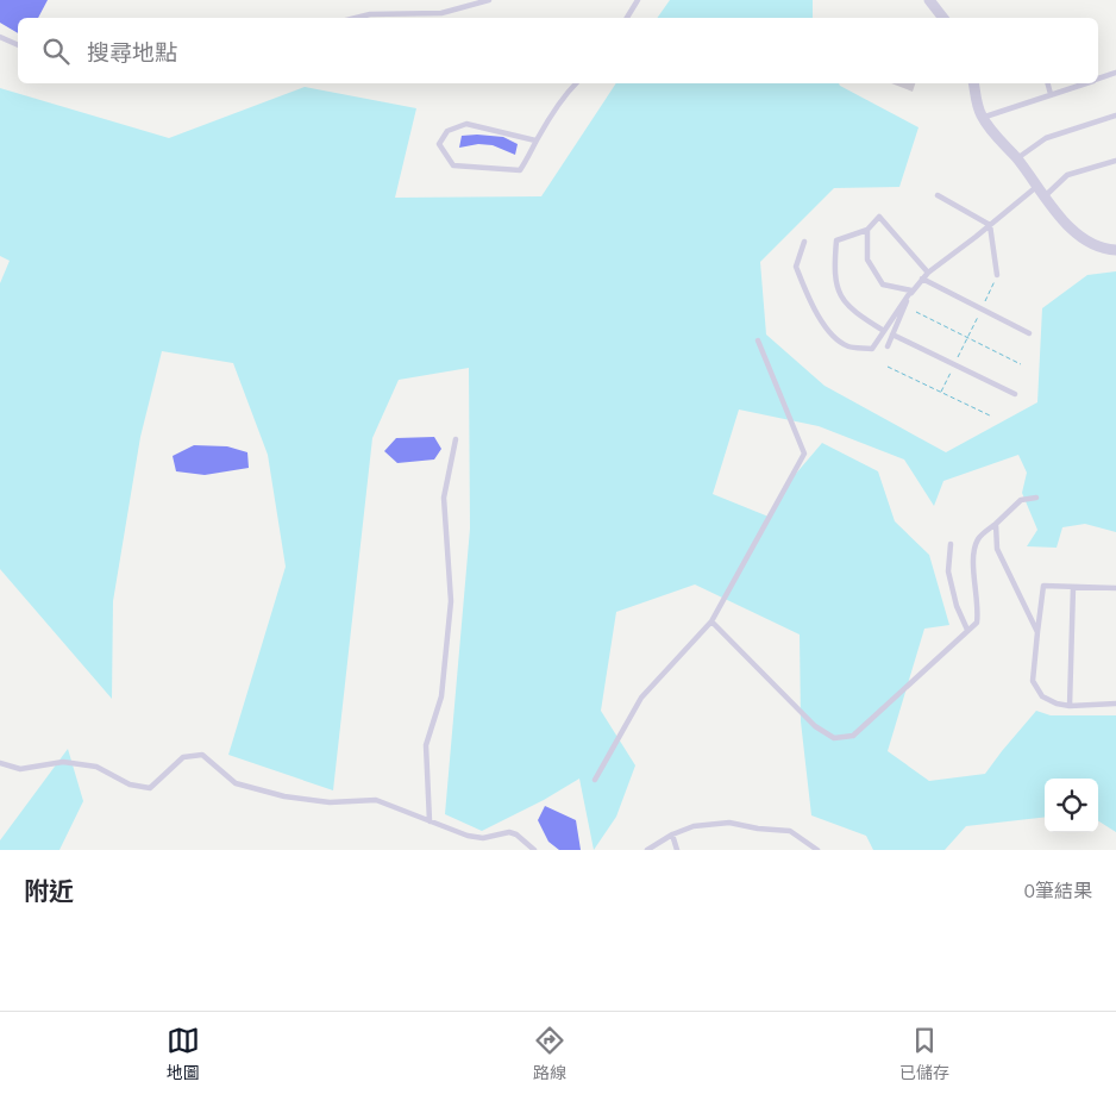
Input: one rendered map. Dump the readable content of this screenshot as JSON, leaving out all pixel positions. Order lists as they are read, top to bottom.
{
  "page": {
    "search": "搜尋地點",
    "heading": ["附近", "0筆結果"],
    "nav": ["地圖", "路線", "已儲存"]
  }
}
